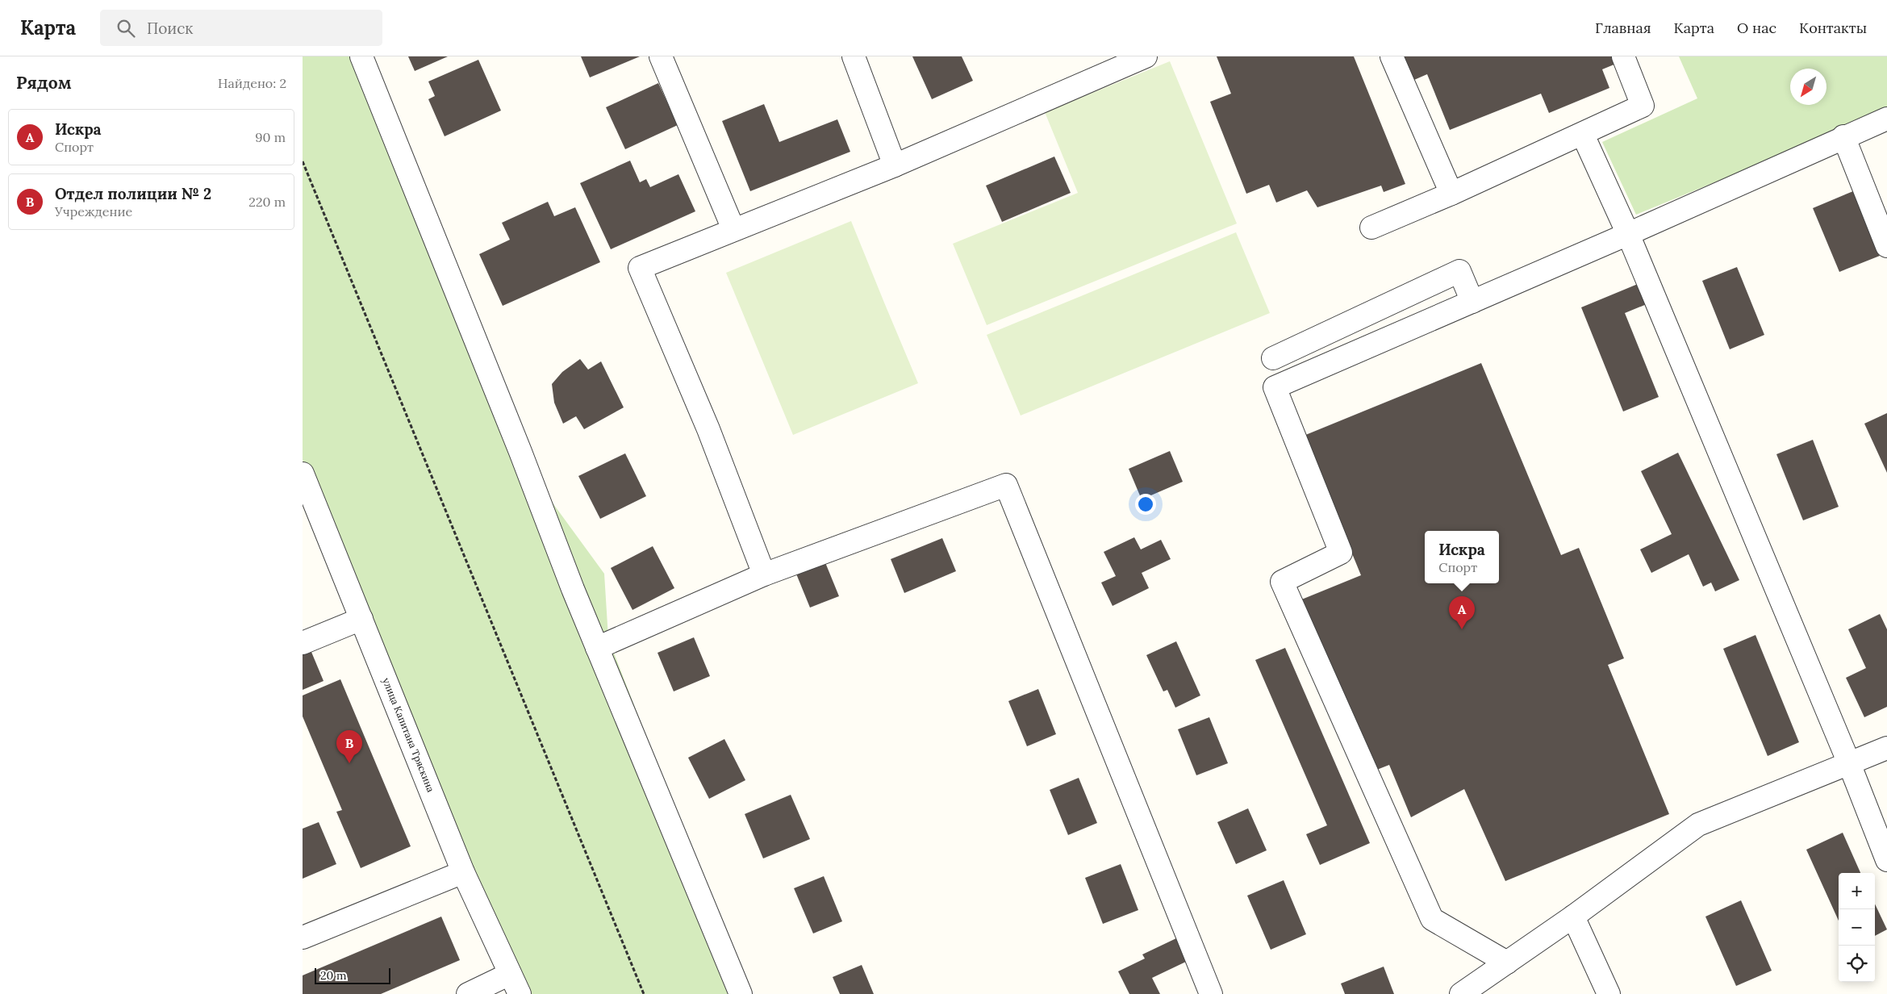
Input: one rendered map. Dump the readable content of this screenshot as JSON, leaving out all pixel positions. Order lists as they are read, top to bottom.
{
  "streets": {
    "street": ["улица Капитана Тряскина"]
  },
  "scale_bar": "20 m",
  "north": "bottom left",
  "page": {
    "header": "Карта",
    "search": "Поиск",
    "nav": [
      "Главная",
      "Карта",
      "О нас",
      "Контакты"
    ],
    "heading": ["Рядом", "Найдено: 2"],
    "list": [
      {
        "mark": "A",
        "name": "Искра",
        "note": "Спорт",
        "value": "90 m"
      },
      {
        "mark": "B",
        "name": "Отдел полиции № 2",
        "note": "Учреждение",
        "value": "220 m"
      }
    ],
    "popup": ["Искра", "Спорт"],
    "pins": ["A", "B"],
    "map_buttons": ["+", "−"],
    "scale": "20 m"
  }
}
